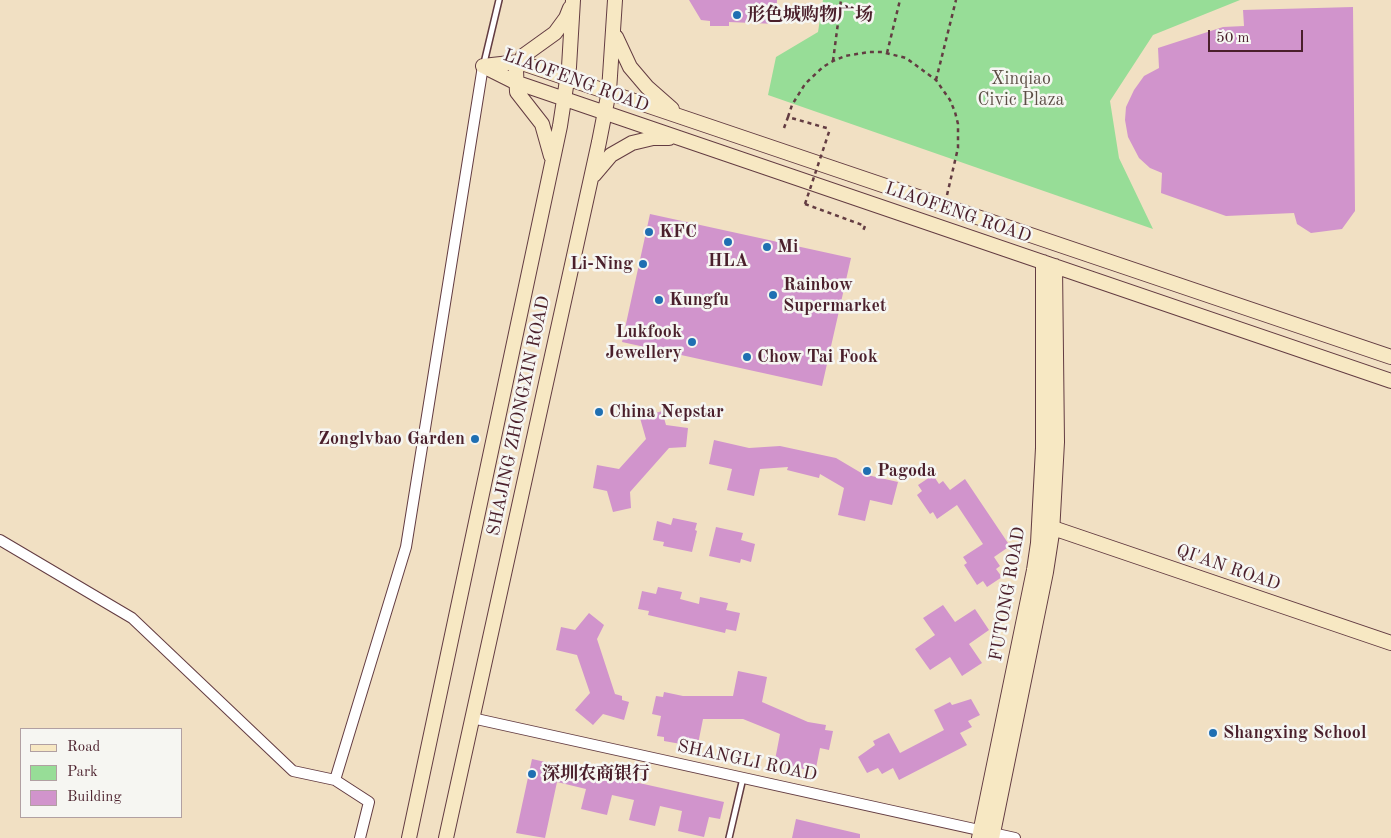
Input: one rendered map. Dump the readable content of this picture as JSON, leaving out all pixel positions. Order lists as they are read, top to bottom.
{
  "streets": {
    "street": [
      "LIAOFENG ROAD",
      "SHAJING ZHONGXIN ROAD",
      "QI'AN ROAD",
      "FUTONG ROAD",
      "SHANGLI ROAD"
    ]
  },
  "crossings": [
    ["LIAOFENG ROAD", "SHAJING ZHONGXIN ROAD"],
    ["LIAOFENG ROAD", "FUTONG ROAD"],
    ["SHAJING ZHONGXIN ROAD", "SHANGLI ROAD"],
    ["QI'AN ROAD", "FUTONG ROAD"],
    ["FUTONG ROAD", "SHANGLI ROAD"]
  ],
  "parks": ["Xinqiao Civic Plaza"],
  "places": [
    "形色城购物广场",
    "KFC",
    "HLA",
    "Mi",
    "Li-Ning",
    "Rainbow Supermarket",
    "Kungfu",
    "Lukfook Jewellery",
    "Chow Tai Fook",
    "China Nepstar",
    "Zonglvbao Garden",
    "Pagoda",
    "Shangxing School",
    "深圳农商银行"
  ],
  "legend": ["Road", "Park", "Building"],
  "scale_bar": "50 m"
}
